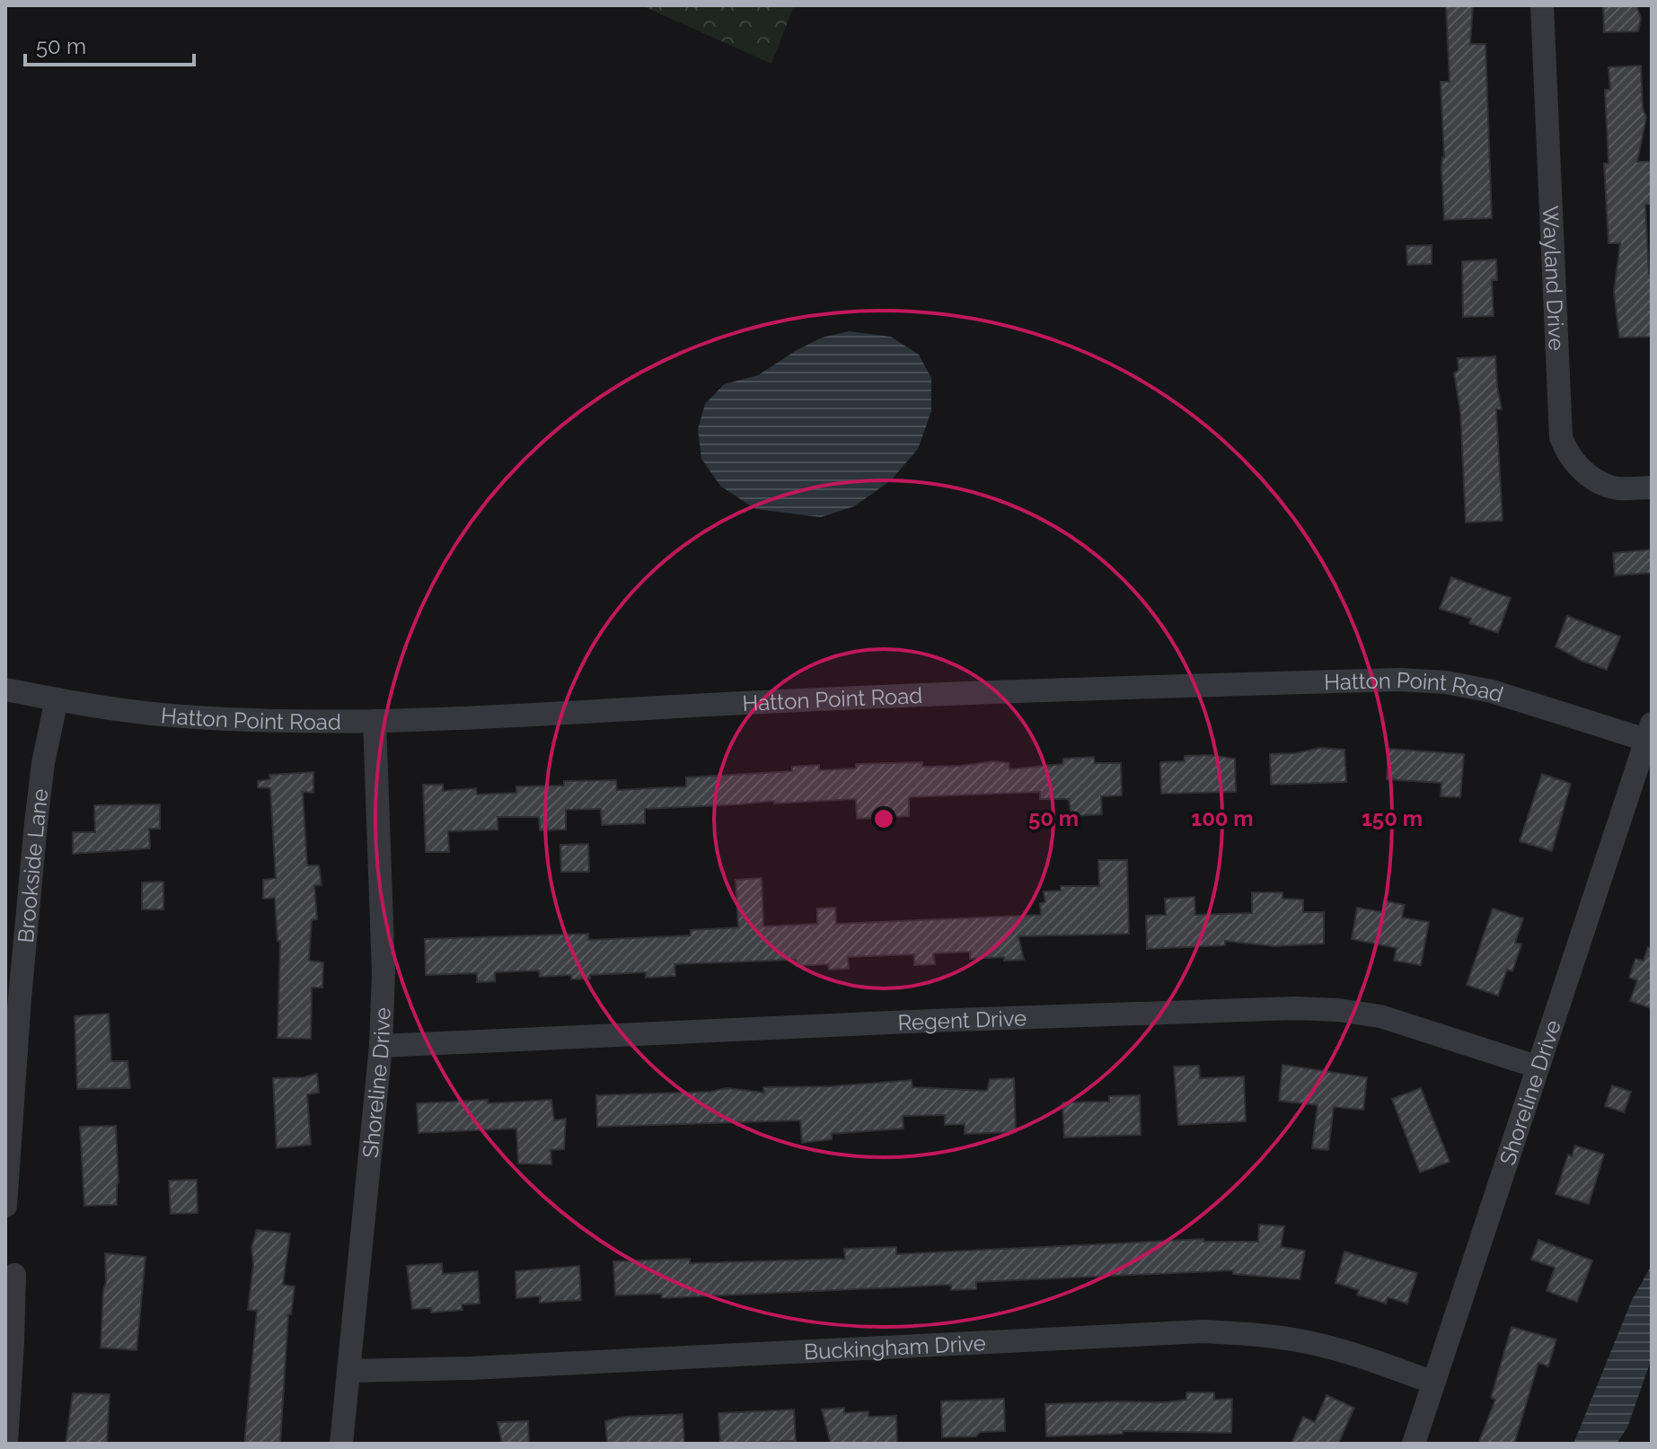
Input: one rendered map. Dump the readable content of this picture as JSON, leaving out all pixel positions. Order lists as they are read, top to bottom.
{
  "streets": {
    "street": [
      "Wayland Drive",
      "Hatton Point Road",
      "Brookside Lane",
      "Regent Drive",
      "Shoreline Drive",
      "Buckingham Drive"
    ]
  },
  "crossings": [
    ["Hatton Point Road", "Brookside Lane"],
    ["Hatton Point Road", "Shoreline Drive"],
    ["Regent Drive", "Shoreline Drive"],
    ["Shoreline Drive", "Buckingham Drive"]
  ],
  "scale_bar": "50 m",
  "rings": ["50 m", "100 m", "150 m"]
}
